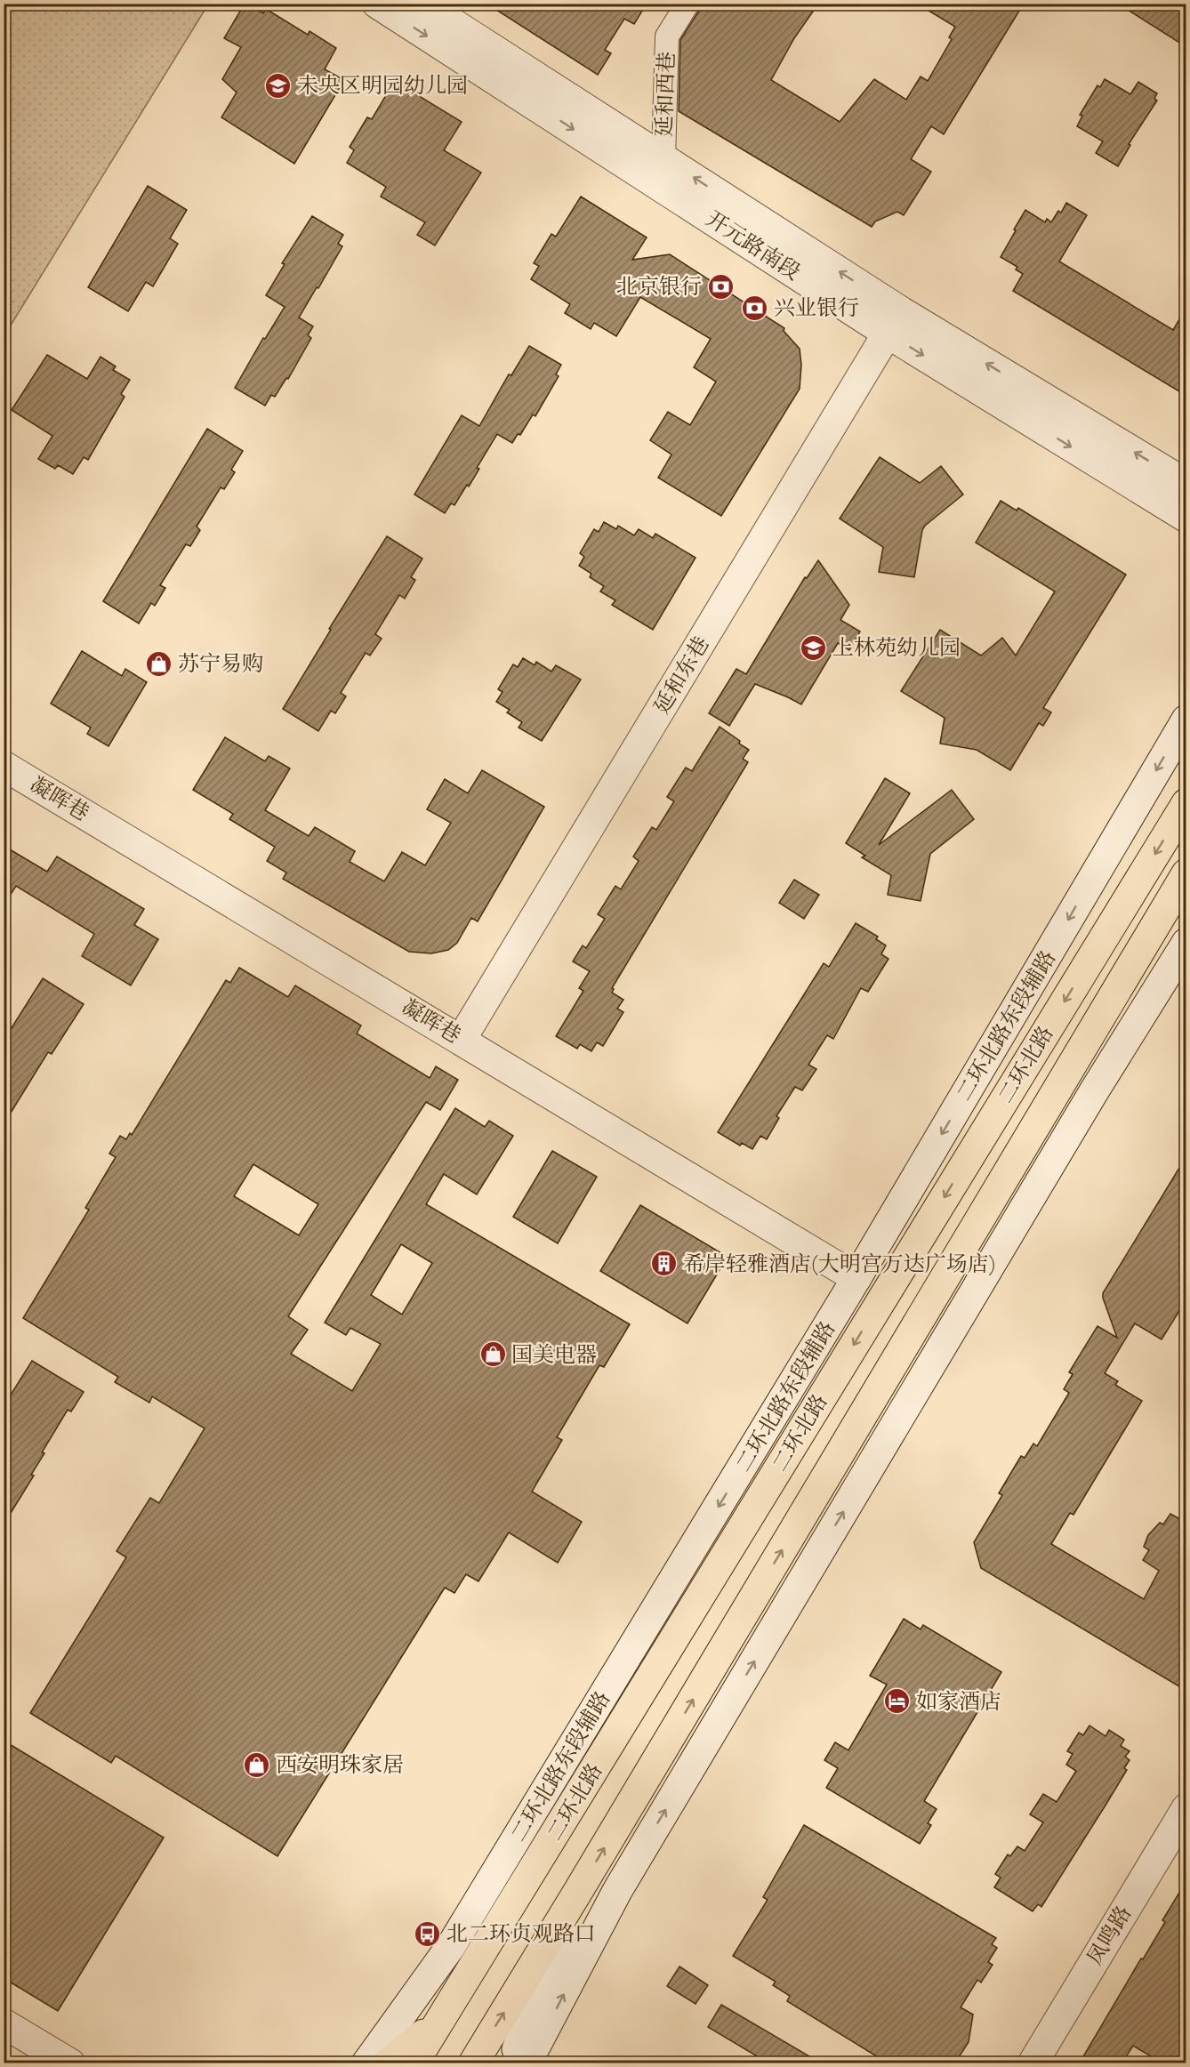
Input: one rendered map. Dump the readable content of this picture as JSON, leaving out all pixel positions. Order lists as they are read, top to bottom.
{
  "streets": {
    "highway": ["二环北路"],
    "street": [
      "延和西巷",
      "开元路南段",
      "延和东巷",
      "凝晖巷",
      "二环北路东段辅路",
      "凤鸣路"
    ]
  },
  "crossings": [
    ["延和西巷", "开元路南段"],
    ["开元路南段", "延和东巷"],
    ["延和东巷", "凝晖巷"],
    ["凝晖巷", "二环北路东段辅路"]
  ],
  "places": {
    "school or university": ["未央区明园幼儿园", "上林苑幼儿园"],
    "bank": ["北京银行", "兴业银行"],
    "shop": ["苏宁易购", "国美电器", "西安明珠家居"],
    "building": ["希岸轻雅酒店(大明宫万达广场店)"],
    "hotel": ["如家酒店"],
    "bus stop": ["北二环贞观路口"]
  }
}
